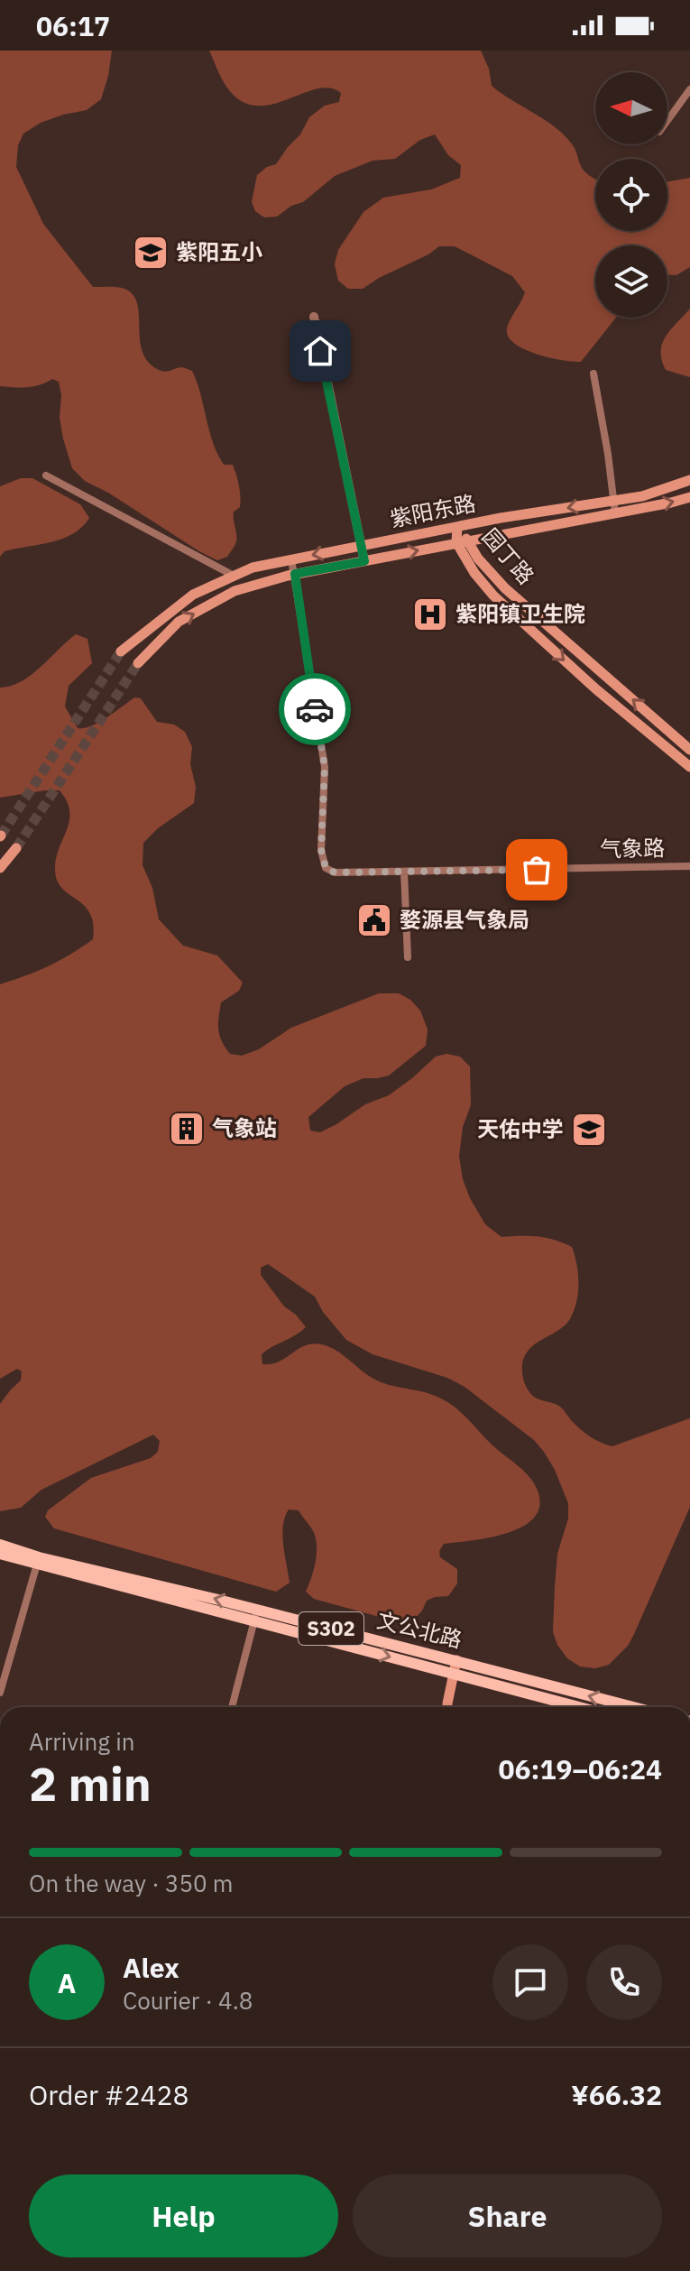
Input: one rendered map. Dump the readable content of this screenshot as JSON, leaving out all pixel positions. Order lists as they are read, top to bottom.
{
  "streets": {
    "main road": [
      "紫阳东路",
      "园丁路",
      "S302",
      "文公北路"
    ],
    "street": ["气象路"]
  },
  "crossings": [
    ["紫阳东路", "园丁路"],
    ["紫阳东路", "气象路"]
  ],
  "places": {
    "school or university": ["紫阳五小", "天佑中学"],
    "hospital": ["紫阳镇卫生院"],
    "public building": ["婺源县气象局"],
    "building": ["气象站"]
  },
  "north": "left",
  "page": {
    "status": "06:17",
    "heading": ["2 min", "Arriving in", "06:19–06:24"],
    "panel": [
      "Alex",
      "Courier · 4.8",
      "Order #2428",
      "¥66.32"
    ],
    "bar": "On the way · 350 m",
    "round": "A",
    "buttons": ["Help", "Share"]
  }
}
